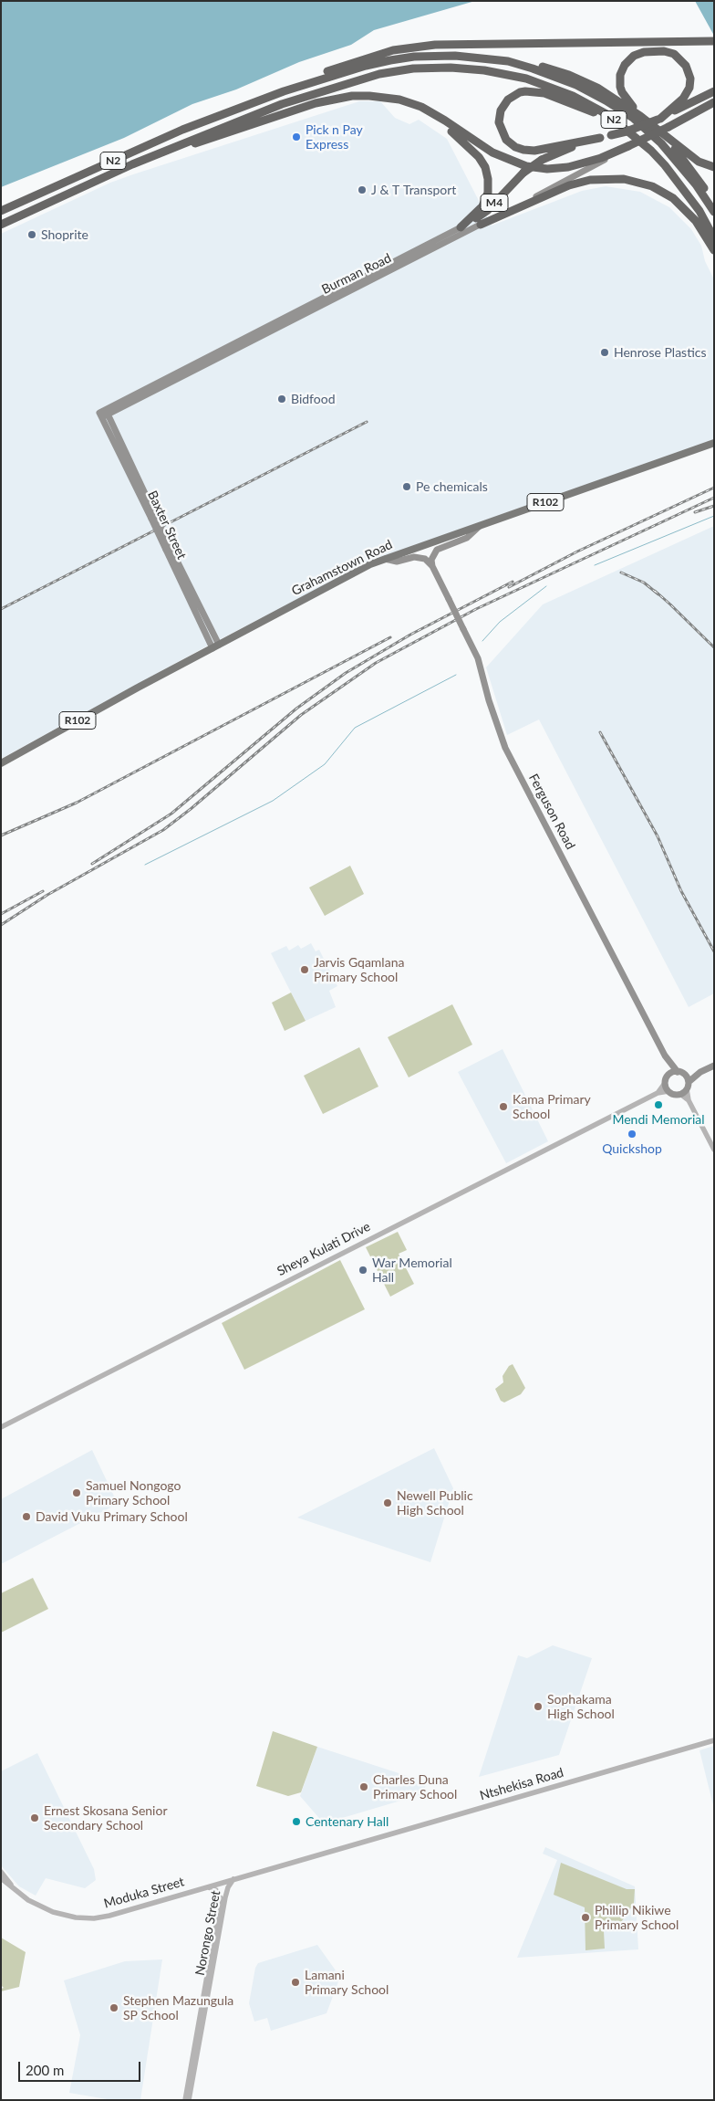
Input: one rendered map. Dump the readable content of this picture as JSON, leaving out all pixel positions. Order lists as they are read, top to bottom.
{
  "streets": {
    "highway": ["N2", "M4", "Burman Road"],
    "main road": [
      "R102",
      "Baxter Street",
      "Grahamstown Road",
      "Ferguson Road"
    ],
    "street": [
      "Sheya Kulati Drive",
      "Ntshekisa Road",
      "Moduka Street",
      "Norongo Street"
    ]
  },
  "crossings": [
    ["M4", "Burman Road"],
    ["Burman Road", "Baxter Street"],
    ["Baxter Street", "Grahamstown Road"],
    ["Ferguson Road", "Sheya Kulati Drive"],
    ["Ntshekisa Road", "Moduka Street"],
    ["Moduka Street", "Norongo Street"]
  ],
  "places": [
    "Pick n Pay Express",
    "J & T Transport",
    "Shoprite",
    "Henrose Plastics",
    "Bidfood",
    "Pe chemicals",
    "Jarvis Gqamlana Primary School",
    "Mendi Memorial",
    "Kama Primary School",
    "Quickshop",
    "War Memorial Hall",
    "Samuel Nongogo Primary School",
    "Newell Public High School",
    "David Vuku Primary School",
    "Sophakama High School",
    "Charles Duna Primary School",
    "Ernest Skosana Senior Secondary School",
    "Centenary Hall",
    "Phillip Nikiwe Primary School",
    "Lamani Primary School",
    "Stephen Mazungula SP School"
  ],
  "scale_bar": "200 m"
}
